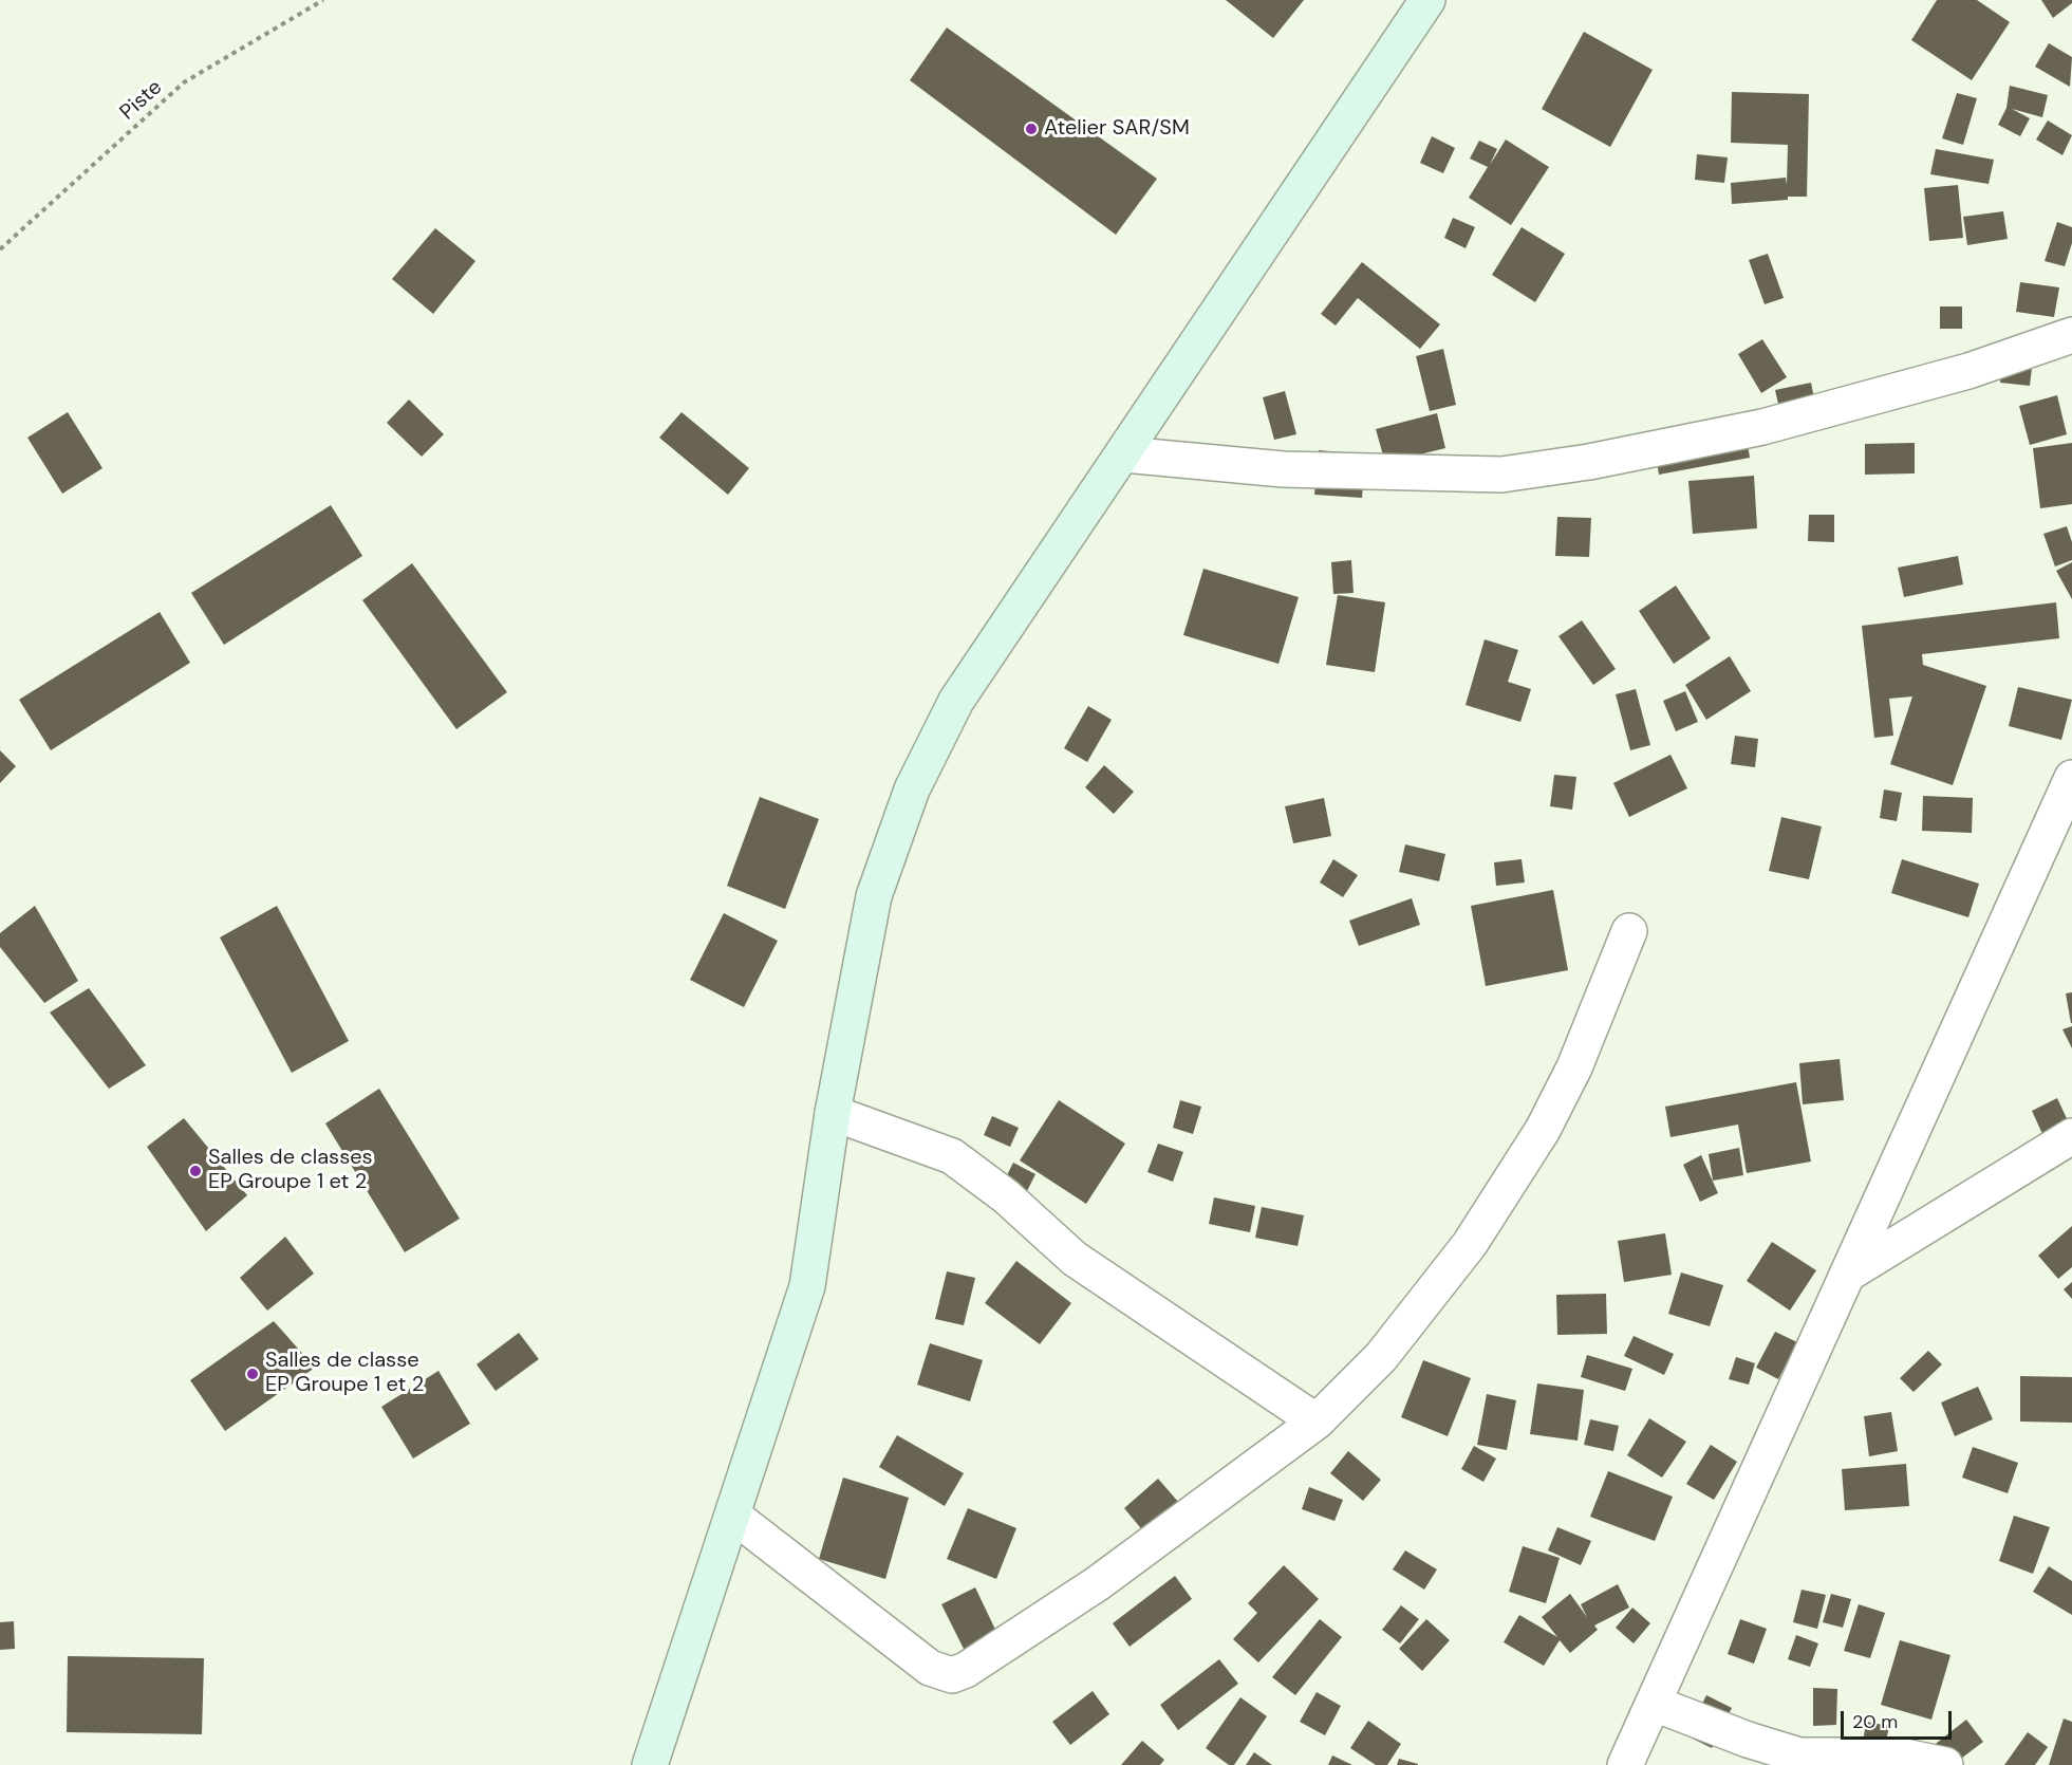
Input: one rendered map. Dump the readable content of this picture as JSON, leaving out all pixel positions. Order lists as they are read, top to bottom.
{
  "streets": {
    "path": ["Piste"]
  },
  "places": ["Atelier SAR/SM", "Salles de classes EP Groupe 1 et 2", "Salles de classe EP Groupe 1 et 2"],
  "scale_bar": "20 m"
}
